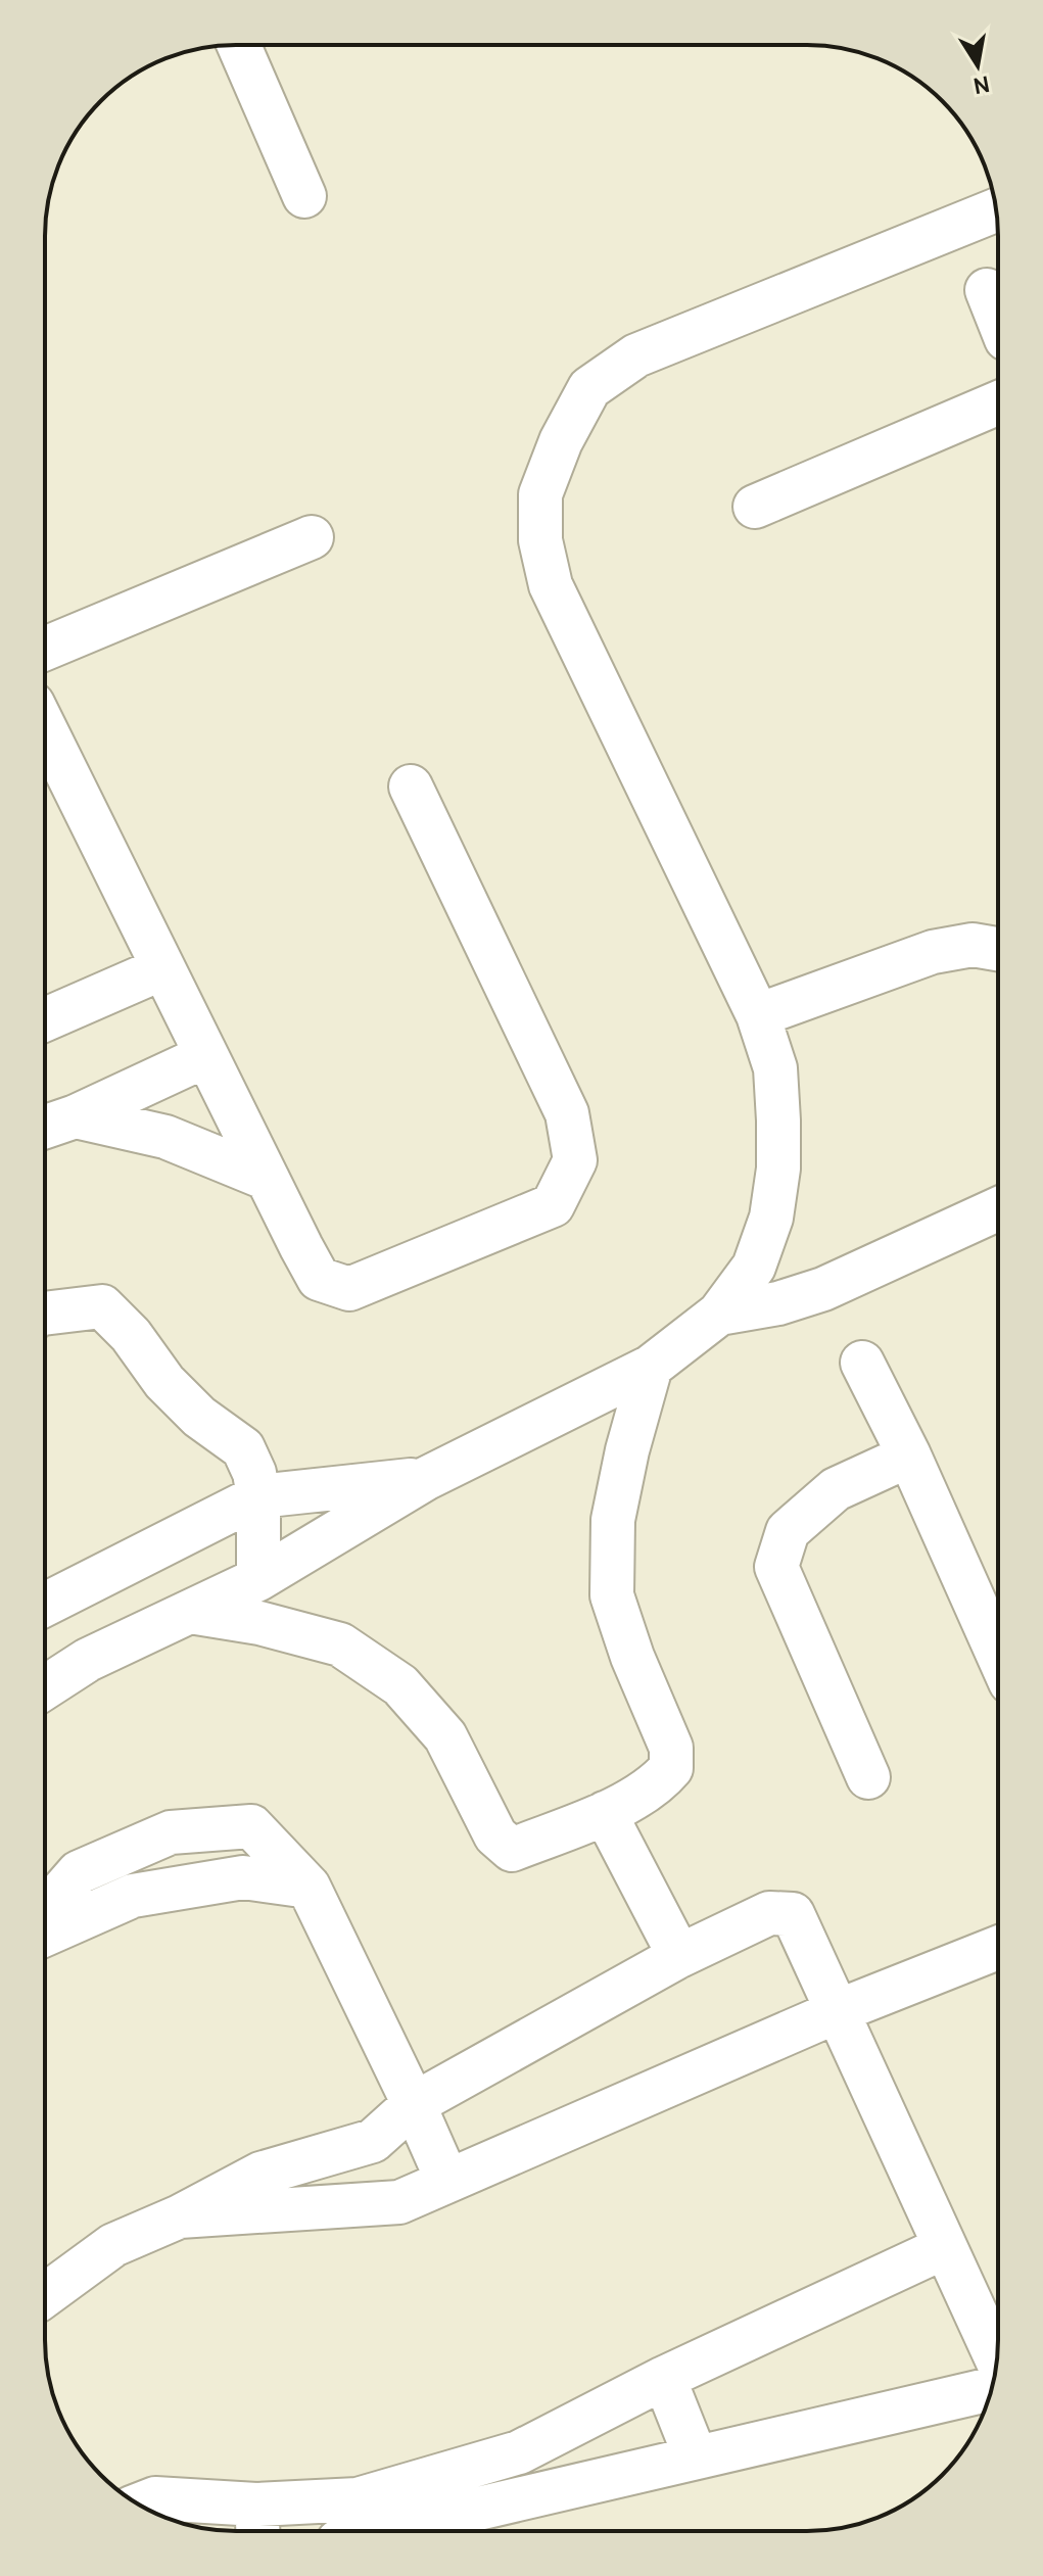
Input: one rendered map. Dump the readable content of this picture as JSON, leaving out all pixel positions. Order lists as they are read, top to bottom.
{
  "north": "bottom"
}
